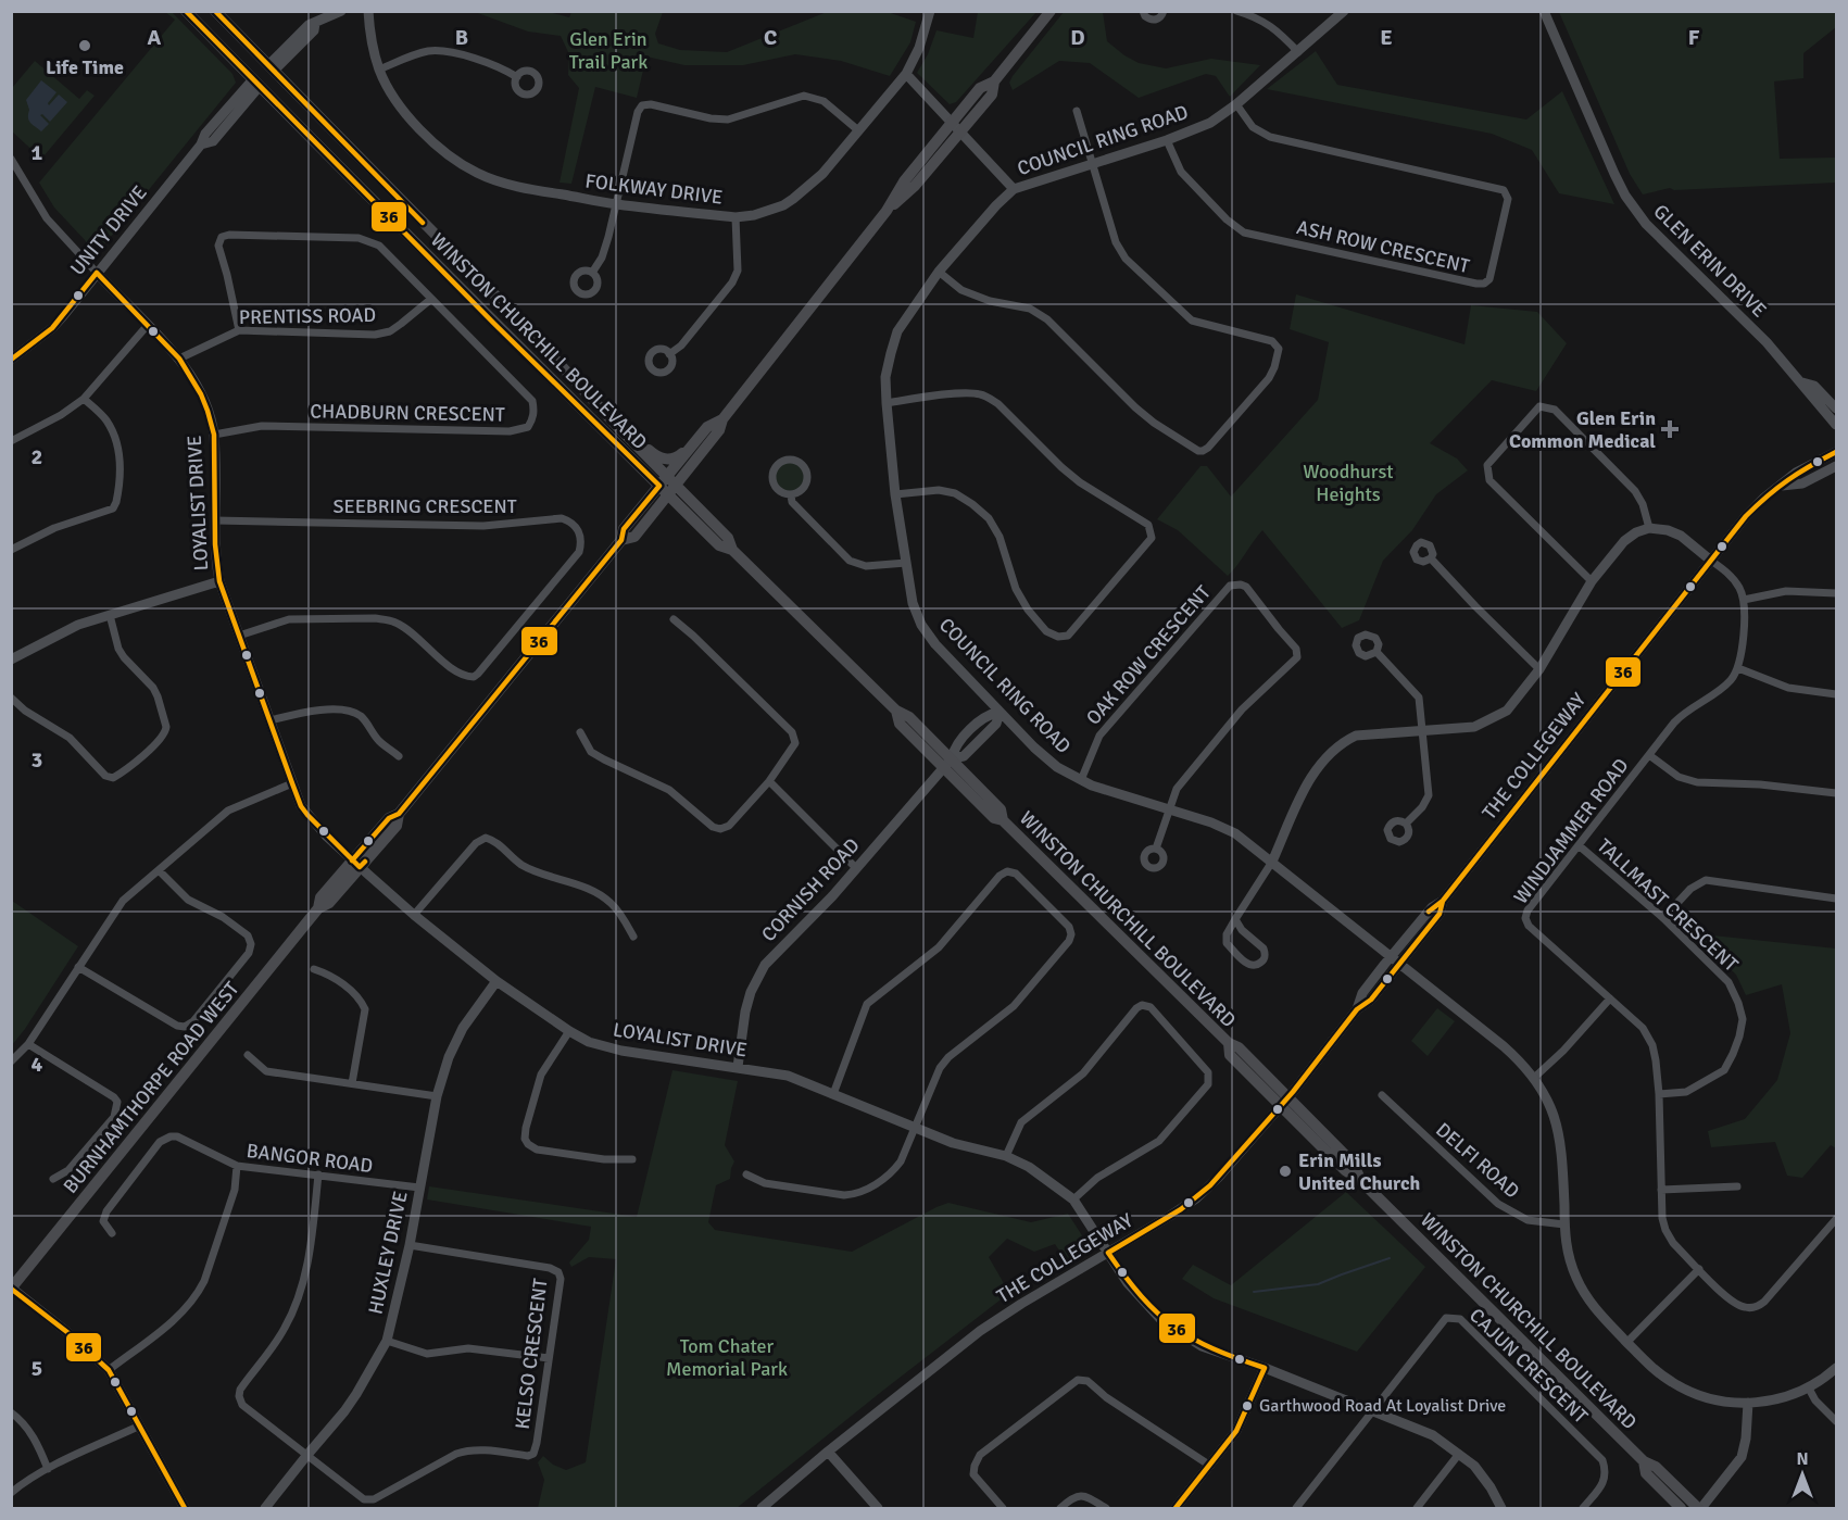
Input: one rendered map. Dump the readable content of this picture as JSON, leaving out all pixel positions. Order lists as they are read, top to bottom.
{
  "streets": {
    "main road": ["WINSTON CHURCHILL BOULEVARD", "BURNHAMTHORPE ROAD WEST"],
    "street": [
      "COUNCIL RING ROAD",
      "FOLKWAY DRIVE",
      "UNITY DRIVE",
      "ASH ROW CRESCENT",
      "GLEN ERIN DRIVE",
      "PRENTISS ROAD",
      "CHADBURN CRESCENT",
      "LOYALIST DRIVE",
      "SEEBRING CRESCENT",
      "OAK ROW CRESCENT",
      "THE COLLEGEWAY",
      "WINDJAMMER ROAD",
      "CORNISH ROAD",
      "TALLMAST CRESCENT",
      "BANGOR ROAD",
      "DELFI ROAD",
      "HUXLEY DRIVE",
      "KELSO CRESCENT",
      "CAJUN CRESCENT"
    ]
  },
  "crossings": [
    ["COUNCIL RING ROAD", "ASH ROW CRESCENT"],
    ["COUNCIL RING ROAD", "OAK ROW CRESCENT"],
    ["COUNCIL RING ROAD", "THE COLLEGEWAY"],
    ["COUNCIL RING ROAD", "CORNISH ROAD"],
    ["COUNCIL RING ROAD", "DELFI ROAD"],
    ["UNITY DRIVE", "WINSTON CHURCHILL BOULEVARD"],
    ["UNITY DRIVE", "LOYALIST DRIVE"],
    ["PRENTISS ROAD", "CHADBURN CRESCENT"],
    ["PRENTISS ROAD", "LOYALIST DRIVE"],
    ["WINSTON CHURCHILL BOULEVARD", "THE COLLEGEWAY"],
    ["WINSTON CHURCHILL BOULEVARD", "CORNISH ROAD"],
    ["WINSTON CHURCHILL BOULEVARD", "BURNHAMTHORPE ROAD WEST"],
    ["CHADBURN CRESCENT", "LOYALIST DRIVE"],
    ["LOYALIST DRIVE", "SEEBRING CRESCENT"],
    ["LOYALIST DRIVE", "THE COLLEGEWAY"],
    ["LOYALIST DRIVE", "CORNISH ROAD"],
    ["LOYALIST DRIVE", "BURNHAMTHORPE ROAD WEST"],
    ["LOYALIST DRIVE", "HUXLEY DRIVE"],
    ["LOYALIST DRIVE", "CAJUN CRESCENT"],
    ["WINDJAMMER ROAD", "TALLMAST CRESCENT"],
    ["BANGOR ROAD", "HUXLEY DRIVE"],
    ["HUXLEY DRIVE", "KELSO CRESCENT"]
  ],
  "parks": ["Glen Erin Trail Park", "Woodhurst Heights", "Tom Chater Memorial Park"],
  "places": {
    "other": ["Life Time", "Erin Mills United Church", "Garthwood Road At Loyalist Drive"],
    "health": ["Glen Erin Common Medical"]
  },
  "lines": ["transit line 36"],
  "north": "top",
  "grid": {
    "columns": [
      "A",
      "B",
      "C",
      "D",
      "E",
      "F"
    ],
    "rows": [
      "1",
      "2",
      "3",
      "4",
      "5"
    ]
  }
}
